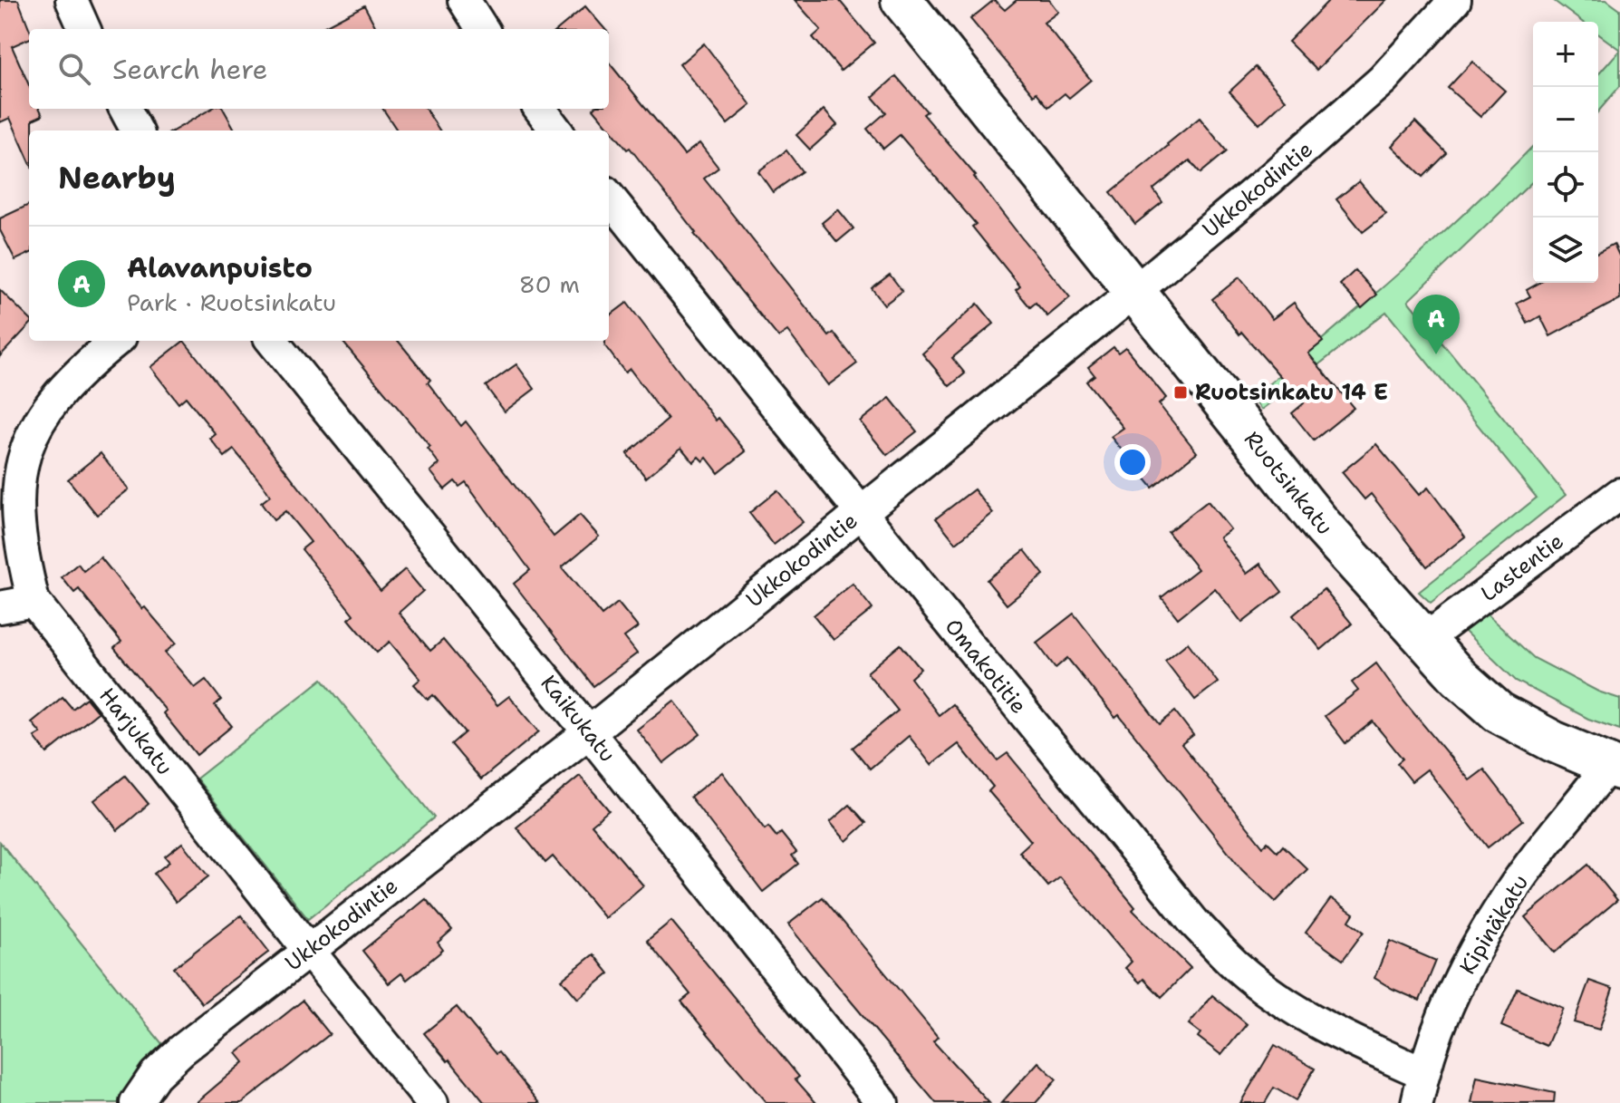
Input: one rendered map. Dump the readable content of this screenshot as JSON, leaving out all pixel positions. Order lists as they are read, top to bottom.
{
  "streets": {
    "street": [
      "Ukkokodintie",
      "Ruotsinkatu",
      "Lastentie",
      "Omakotitie",
      "Kaikukatu",
      "Harjukatu",
      "Kipinäkatu"
    ]
  },
  "crossings": [
    ["Ukkokodintie", "Ruotsinkatu"],
    ["Ukkokodintie", "Omakotitie"],
    ["Ukkokodintie", "Kaikukatu"],
    ["Ukkokodintie", "Harjukatu"],
    ["Ruotsinkatu", "Lastentie"],
    ["Ruotsinkatu", "Kipinäkatu"],
    ["Omakotitie", "Kipinäkatu"]
  ],
  "places": {
    "transit": ["Ruotsinkatu 14 E"]
  },
  "page": {
    "map_buttons": ["+", "−"],
    "search": "Search here",
    "heading": "Nearby",
    "list": [
      {
        "mark": "A",
        "name": "Alavanpuisto",
        "note": "Park · Ruotsinkatu",
        "value": "80 m"
      }
    ],
    "pins": "A"
  }
}
